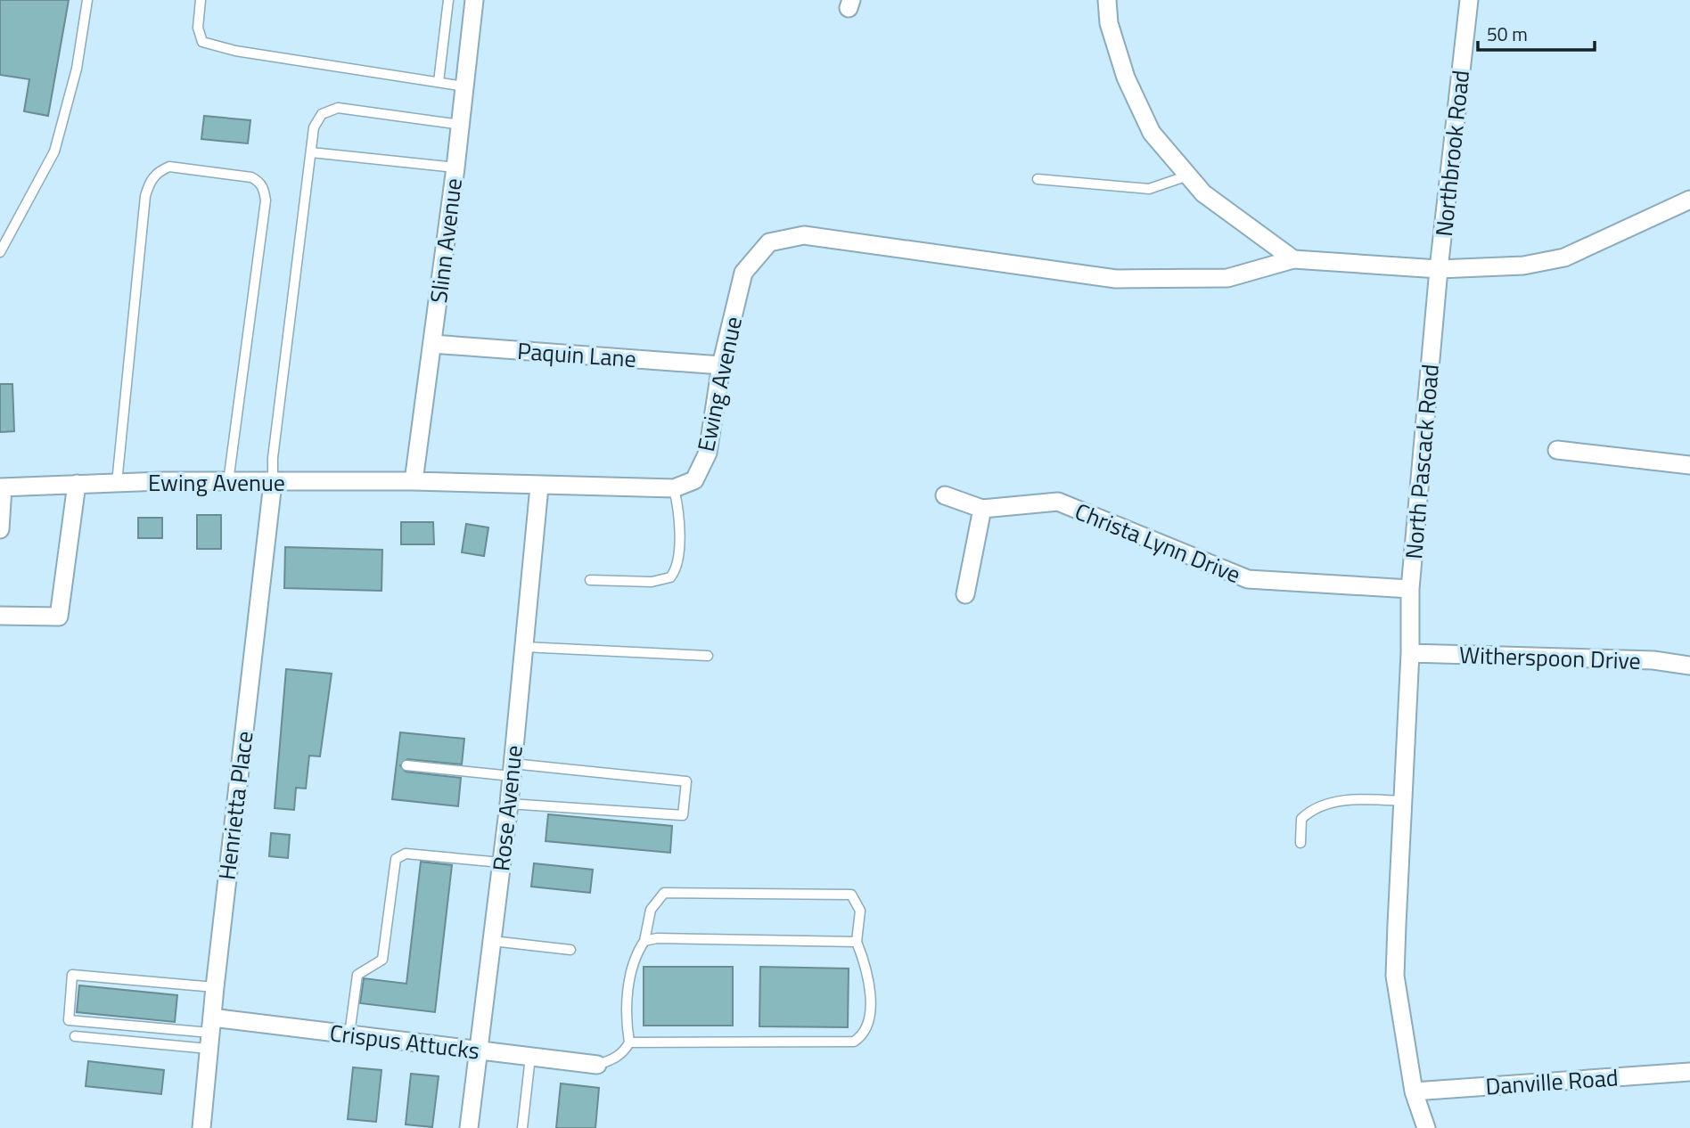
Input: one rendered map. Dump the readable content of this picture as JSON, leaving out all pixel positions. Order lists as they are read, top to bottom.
{
  "streets": {
    "street": [
      "Northbrook Road",
      "Slinn Avenue",
      "Paquin Lane",
      "Ewing Avenue",
      "North Pascack Road",
      "Christa Lynn Drive",
      "Witherspoon Drive",
      "Henrietta Place",
      "Rose Avenue",
      "Crispus Attucks",
      "Danville Road"
    ]
  },
  "crossings": [
    ["Northbrook Road", "North Pascack Road"],
    ["Slinn Avenue", "Paquin Lane"],
    ["Slinn Avenue", "Ewing Avenue"],
    ["Paquin Lane", "Ewing Avenue"],
    ["Ewing Avenue", "Henrietta Place"],
    ["Ewing Avenue", "Rose Avenue"],
    ["North Pascack Road", "Christa Lynn Drive"],
    ["North Pascack Road", "Witherspoon Drive"],
    ["North Pascack Road", "Danville Road"],
    ["Henrietta Place", "Crispus Attucks"],
    ["Rose Avenue", "Crispus Attucks"]
  ],
  "scale_bar": "50 m"
}
